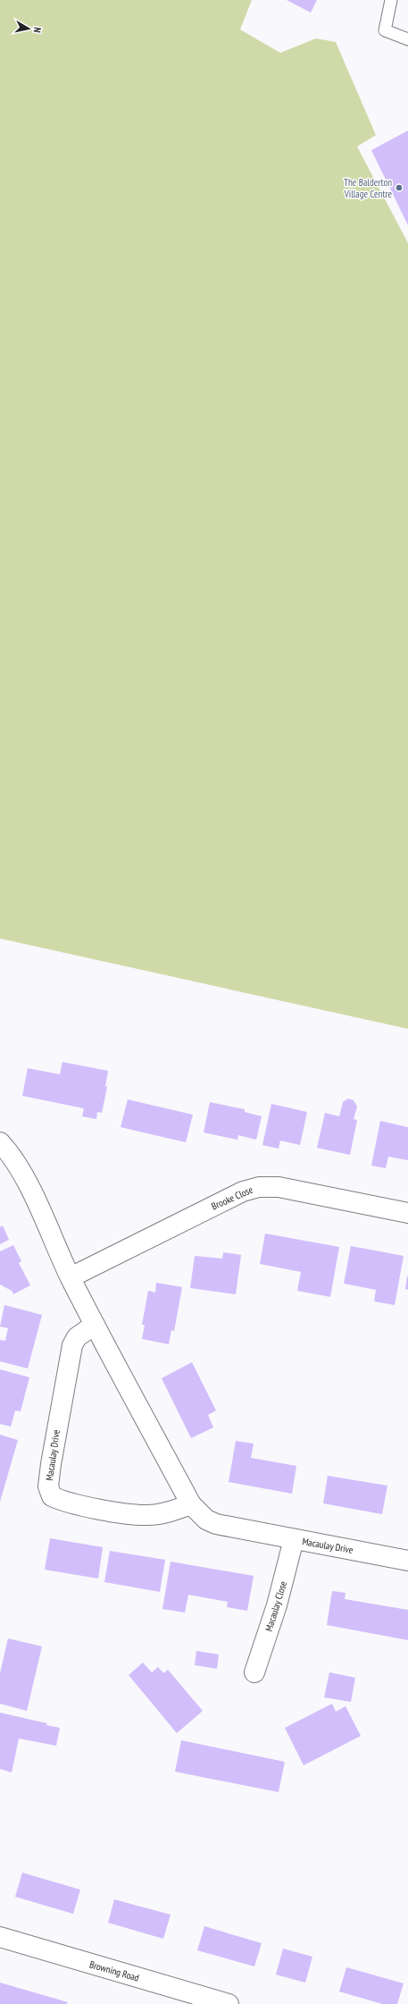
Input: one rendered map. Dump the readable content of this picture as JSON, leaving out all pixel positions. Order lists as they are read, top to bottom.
{
  "streets": {
    "street": [
      "Brooke Close",
      "Macaulay Drive",
      "Macaulay Close",
      "Browning Road"
    ]
  },
  "crossings": [
    ["Brooke Close", "Macaulay Drive"],
    ["Macaulay Drive", "Macaulay Close"]
  ],
  "places": ["The Balderton Village Centre"],
  "north": "right"
}
